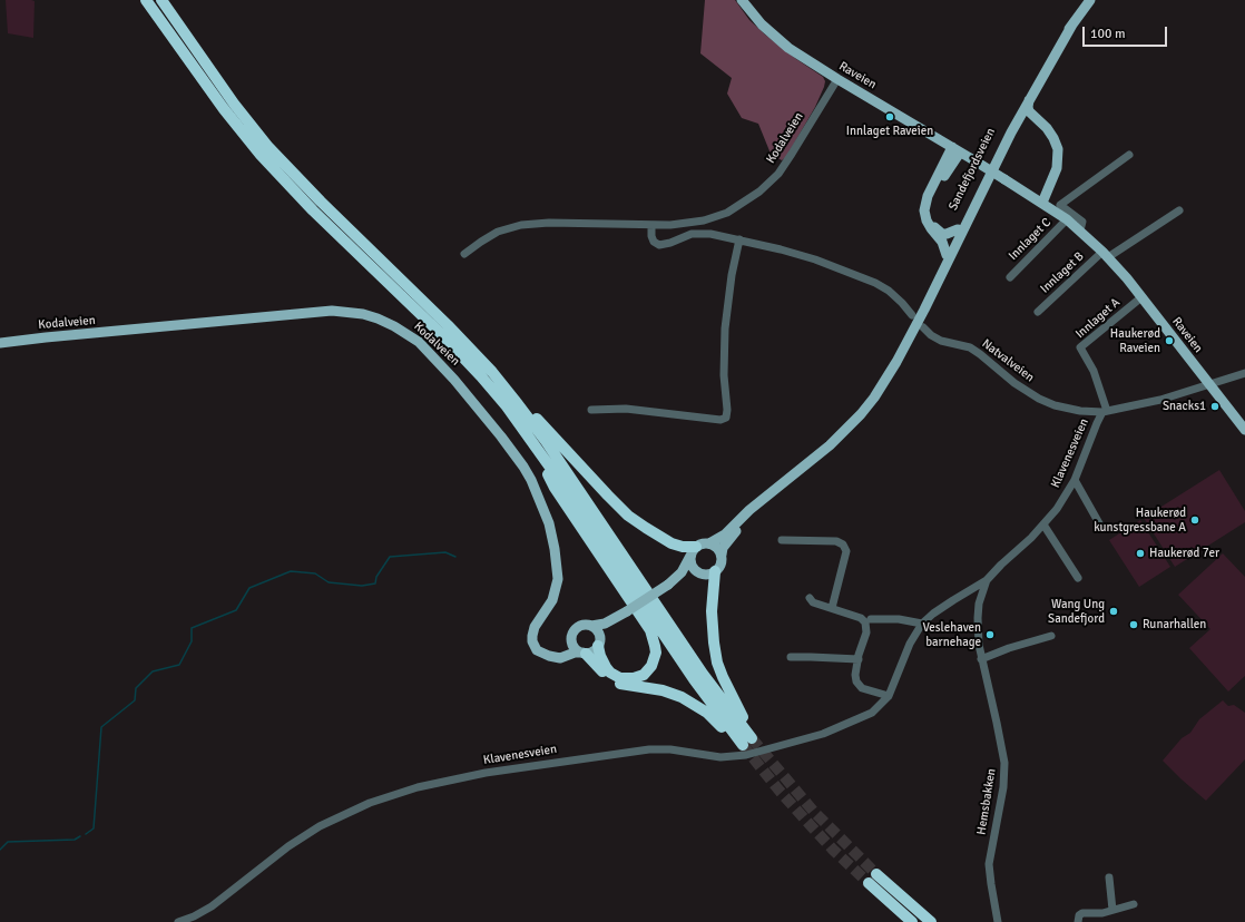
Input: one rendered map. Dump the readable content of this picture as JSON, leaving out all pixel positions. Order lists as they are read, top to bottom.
{
  "streets": {
    "main road": ["Raveien", "Kodalveien", "Sandefjordsveien"],
    "street": [
      "Innlaget C",
      "Innlaget B",
      "Innlaget A",
      "Natvalveien",
      "Klavenesveien",
      "Hemsbakken"
    ]
  },
  "crossings": [
    ["Raveien", "Kodalveien"],
    ["Raveien", "Innlaget C"],
    ["Raveien", "Innlaget B"],
    ["Raveien", "Innlaget A"],
    ["Raveien", "Natvalveien"],
    ["Innlaget A", "Natvalveien"],
    ["Innlaget A", "Klavenesveien"],
    ["Natvalveien", "Klavenesveien"],
    ["Klavenesveien", "Hemsbakken"]
  ],
  "places": [
    "Innlaget Raveien",
    "Haukerød Raveien",
    "Snacks1",
    "Haukerød kunstgressbane A",
    "Haukerød 7er",
    "Wang Ung Sandefjord",
    "Runarhallen",
    "Veslehaven barnehage"
  ],
  "scale_bar": "100 m"
}
